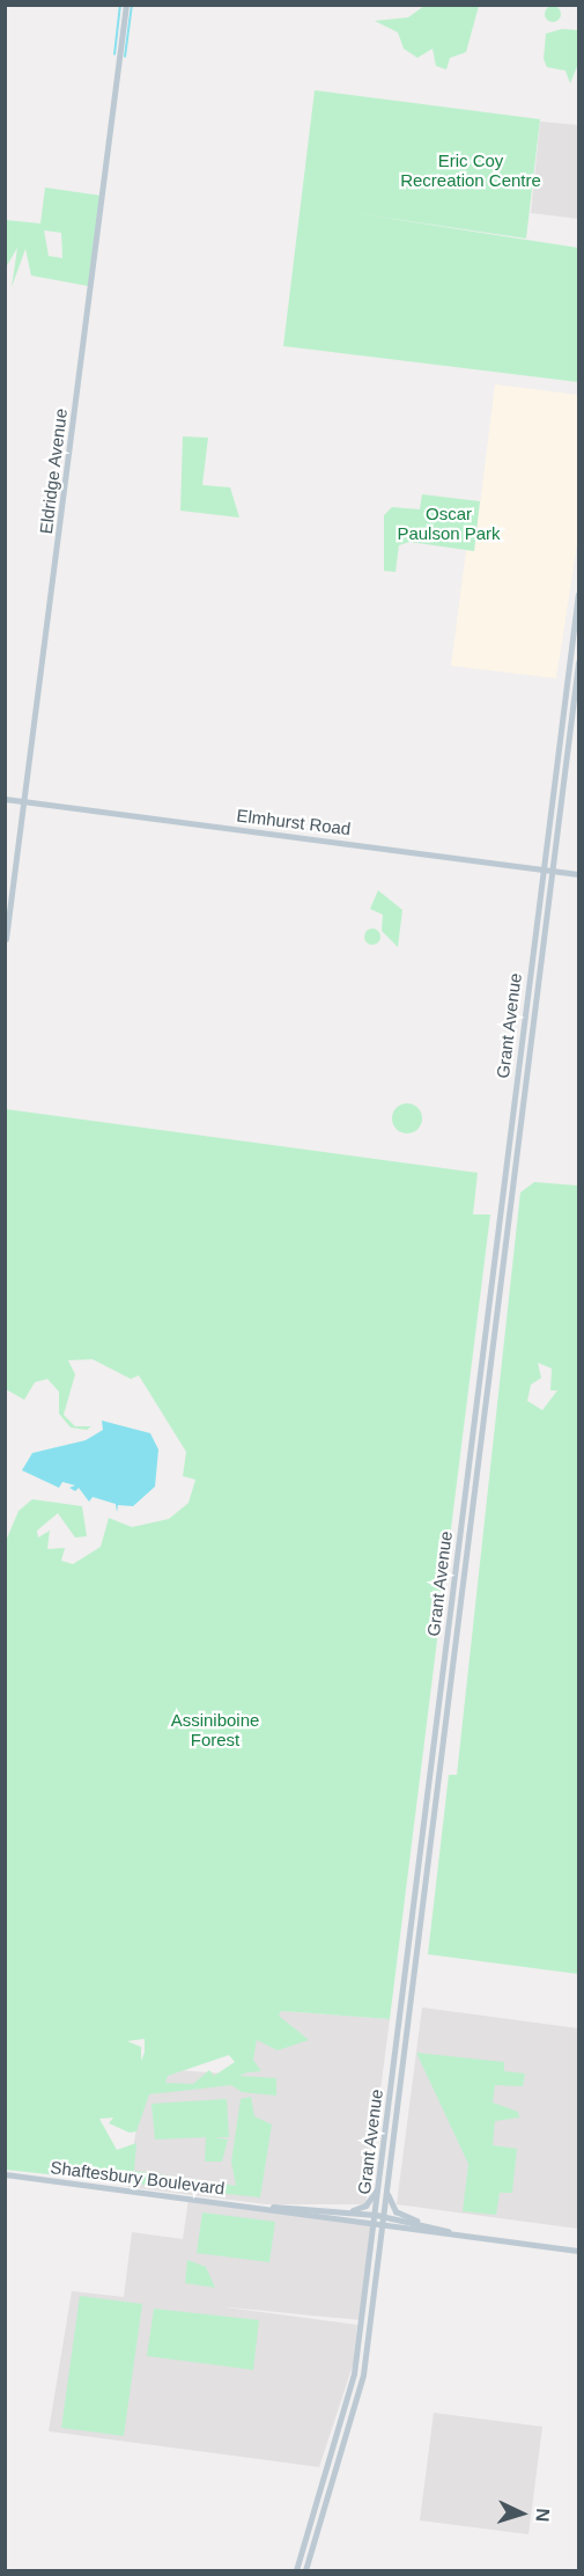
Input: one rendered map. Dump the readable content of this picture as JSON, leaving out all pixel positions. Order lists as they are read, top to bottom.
{
  "streets": {
    "main road": [
      "Eldridge Avenue",
      "Elmhurst Road",
      "Grant Avenue",
      "Shaftesbury Boulevard"
    ]
  },
  "crossings": [
    ["Eldridge Avenue", "Elmhurst Road"],
    ["Elmhurst Road", "Grant Avenue"],
    ["Grant Avenue", "Shaftesbury Boulevard"]
  ],
  "parks": ["Eric Coy Recreation Centre", "Oscar Paulson Park", "Assiniboine Forest"],
  "north": "right"
}
